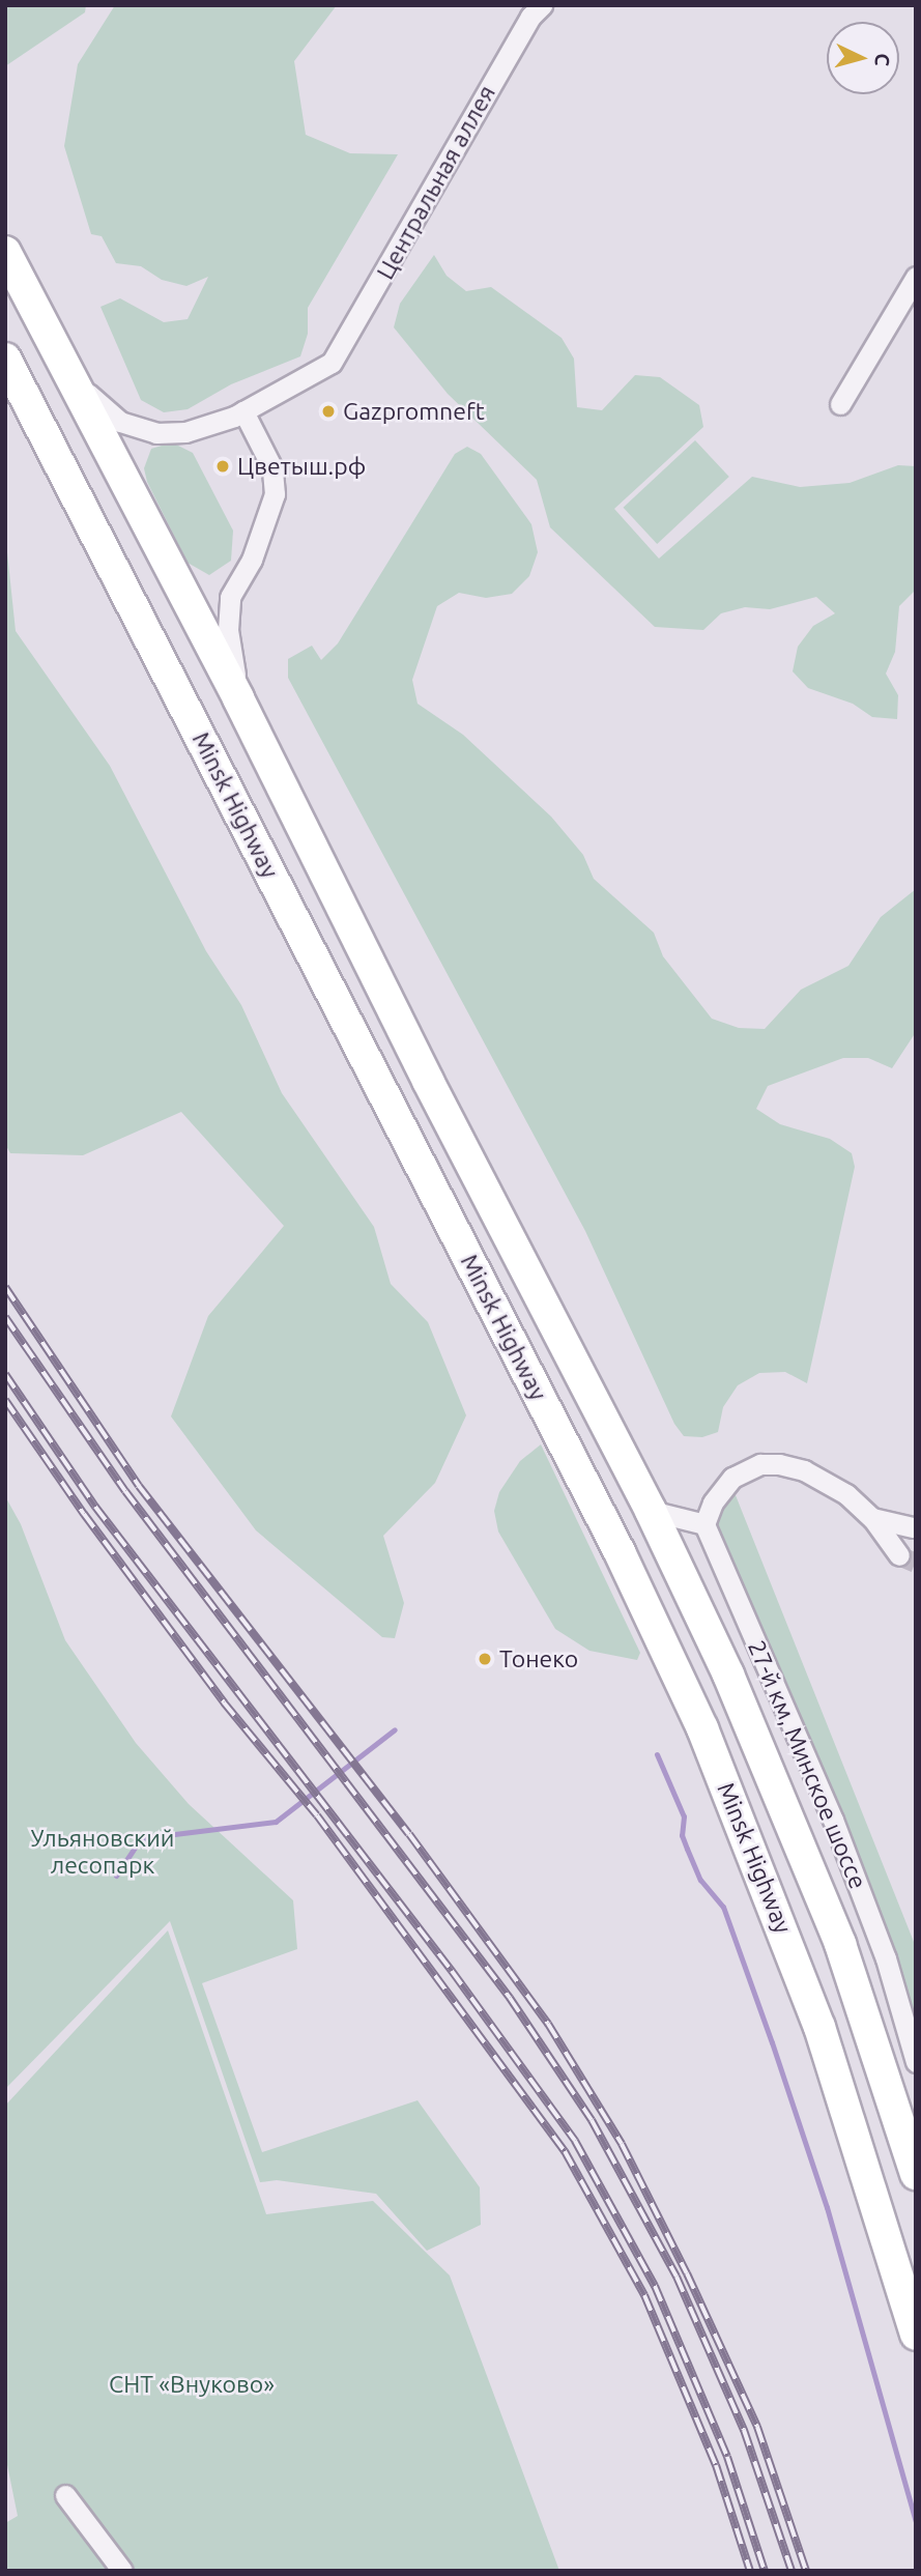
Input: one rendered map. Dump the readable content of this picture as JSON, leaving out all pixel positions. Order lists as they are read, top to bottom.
{
  "streets": {
    "highway": ["Minsk Highway"],
    "street": ["Центральная аллея", "27-й км, Минское шоссе"]
  },
  "crossings": [
    ["Центральная аллея", "Minsk Highway"]
  ],
  "parks": ["Ульяновский лесопарк", "СНТ «Внуково»"],
  "places": ["Gazpromneft", "Цветыш.рф", "Тонеко"],
  "north": "right"
}
